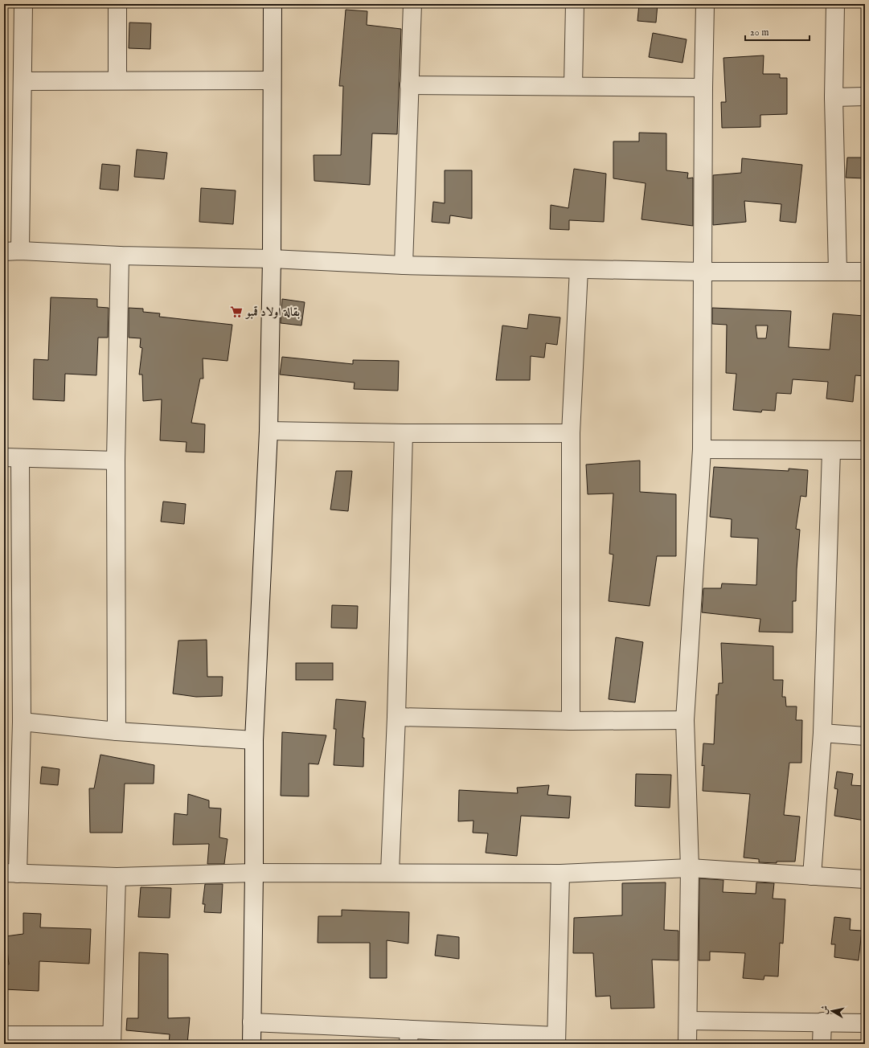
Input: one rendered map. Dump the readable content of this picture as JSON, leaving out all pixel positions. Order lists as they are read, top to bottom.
{
  "places": {
    "supermarket": ["بقالة اولاد قمبو"]
  },
  "scale_bar": "20 m",
  "north": "left"
}
